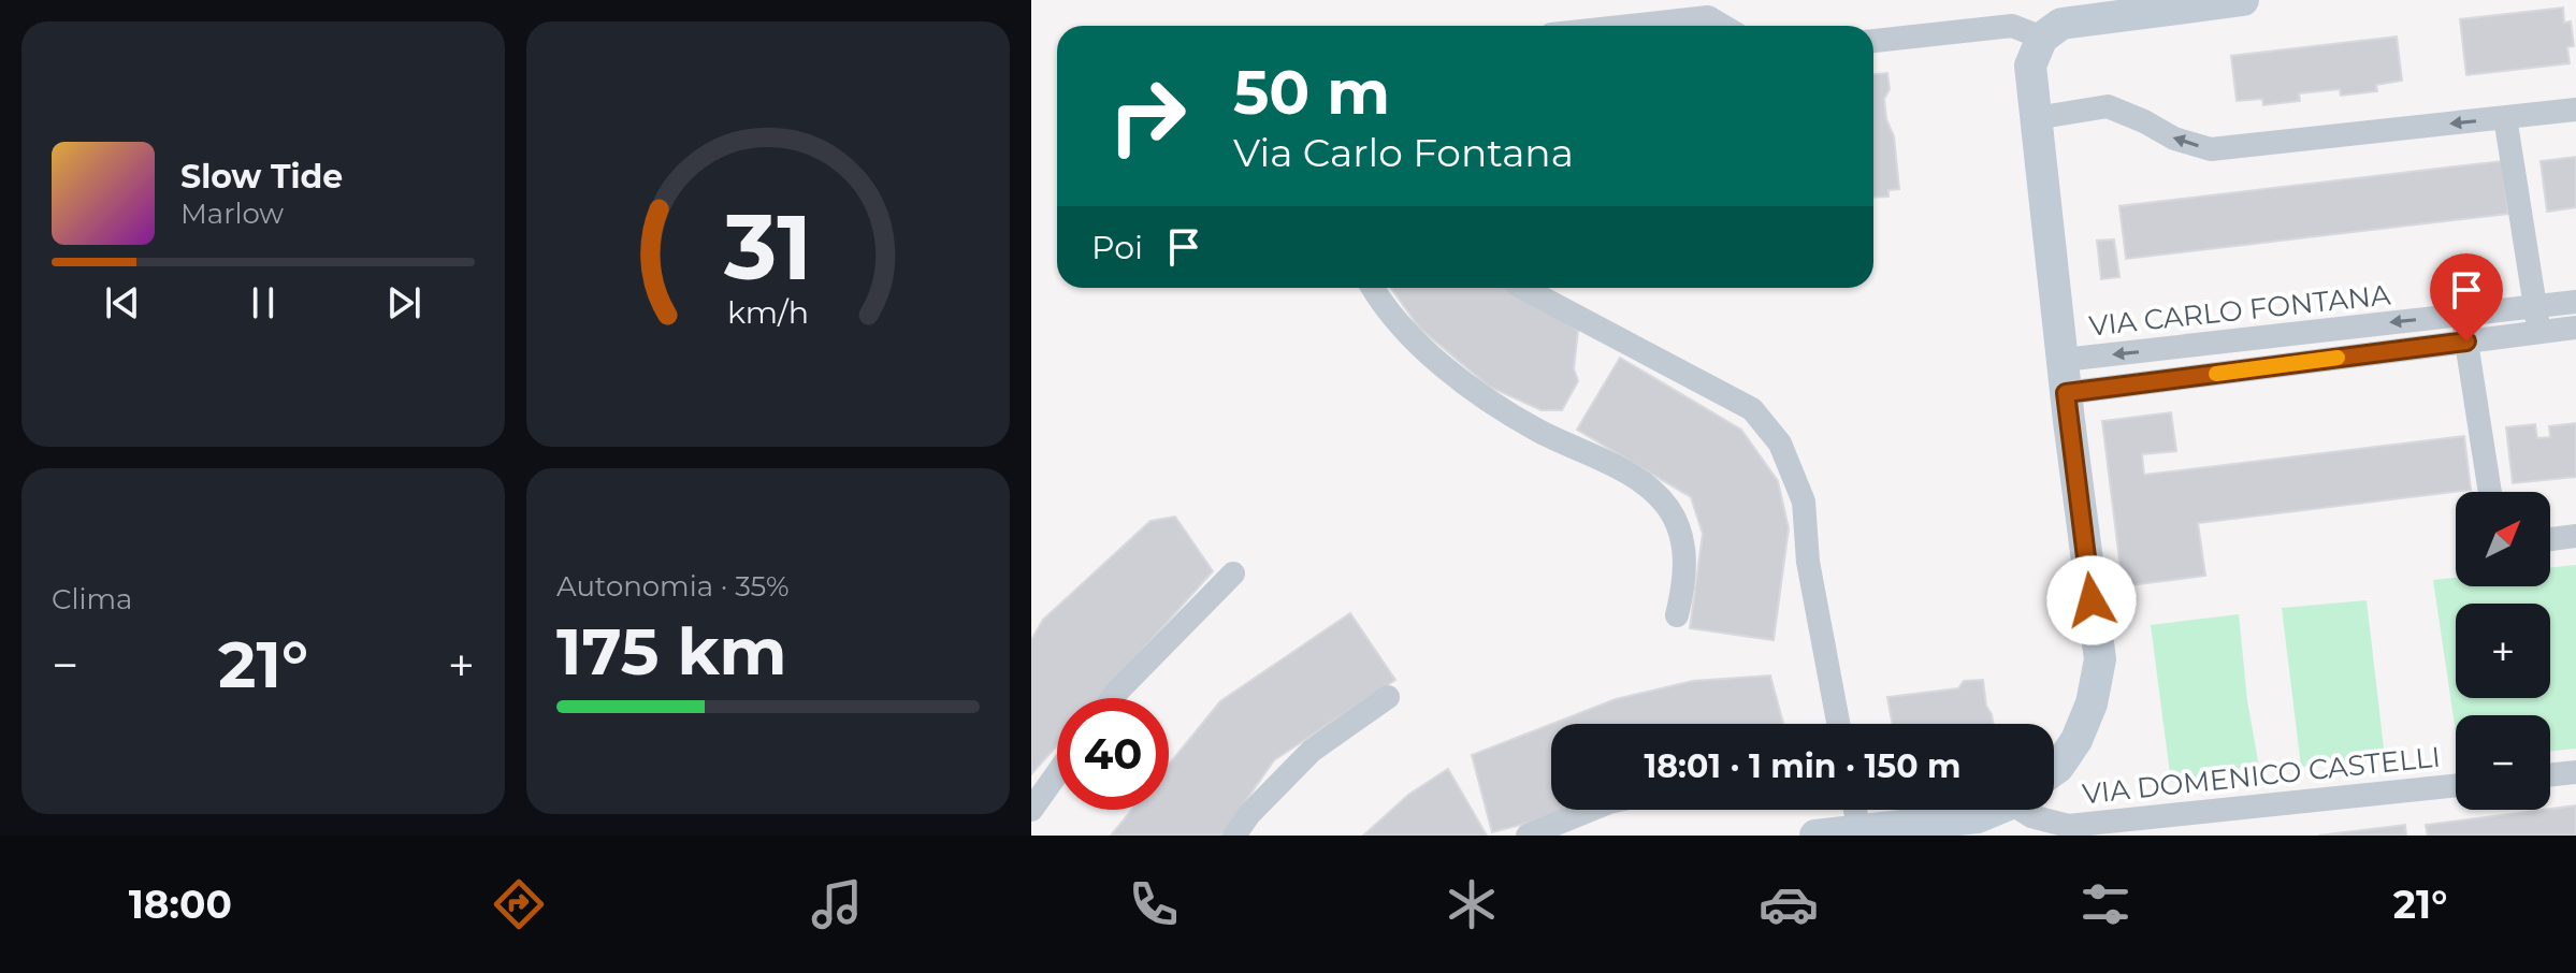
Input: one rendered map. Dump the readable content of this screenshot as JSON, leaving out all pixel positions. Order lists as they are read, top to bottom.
{
  "streets": {
    "street": ["VIA CARLO FONTANA", "VIA DOMENICO CASTELLI"]
  },
  "north": "top right",
  "page": {
    "turn": ["50 m", "Via Carlo Fontana"],
    "song": ["Slow Tide", "Marlow"],
    "then": "Poi",
    "tile": [
      "Clima",
      ["Autonomia · 35%", "175 km"]
    ],
    "map_buttons": ["+", "−"],
    "heat": ["−", "21°", "+"],
    "limit": "40",
    "trip": "18:01 · 1 min · 150 m",
    "tabs": ["18:00", "21°"],
    "gauge": ["31", "km/h"]
  }
}
